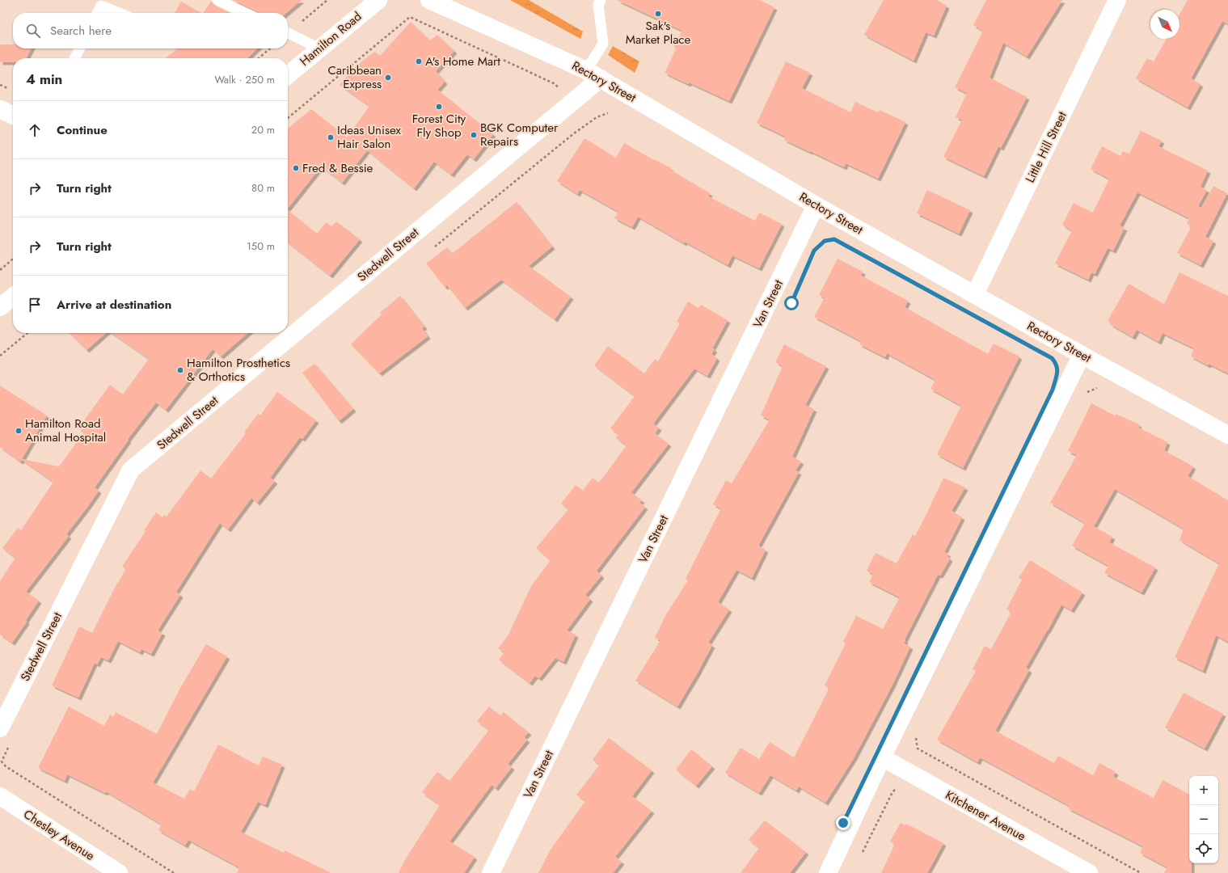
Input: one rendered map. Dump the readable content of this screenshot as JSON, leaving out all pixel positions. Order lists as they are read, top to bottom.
{
  "streets": {
    "street": [
      "Hamilton Road",
      "Rectory Street",
      "Little Hill Street",
      "Stedwell Street",
      "Van Street",
      "Kitchener Avenue",
      "Chesley Avenue"
    ]
  },
  "crossings": [
    ["Rectory Street", "Little Hill Street"],
    ["Rectory Street", "Stedwell Street"],
    ["Rectory Street", "Van Street"]
  ],
  "places": [
    "Sak's Market Place",
    "A's Home Mart",
    "Caribbean Express",
    "Forest City Fly Shop",
    "BGK Computer Repairs",
    "Ideas Unisex Hair Salon",
    "Fred & Bessie",
    "Hamilton Prosthetics & Orthotics",
    "Hamilton Road Animal Hospital"
  ],
  "north": "bottom right",
  "page": {
    "search": "Search here",
    "heading": ["4 min", "Walk · 250 m"],
    "list": [
      ["Continue", "20 m"],
      ["Turn right", "80 m"],
      ["Turn right", "150 m"],
      "Arrive at destination"
    ],
    "map_buttons": ["+", "−"]
  }
}
